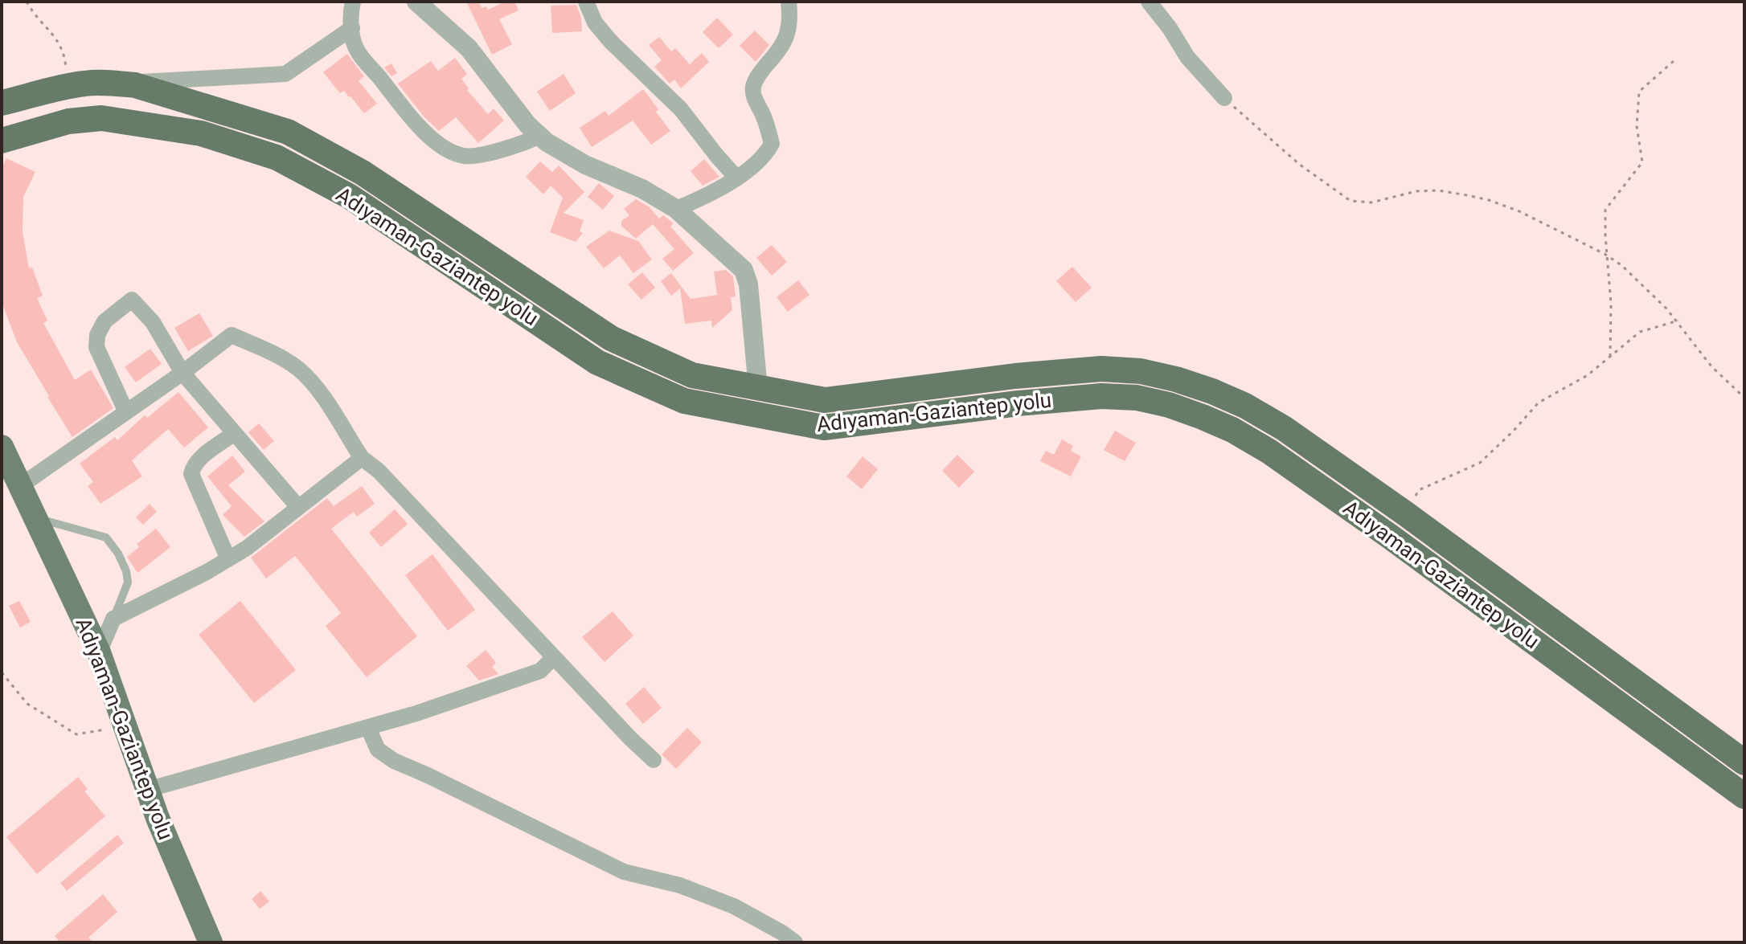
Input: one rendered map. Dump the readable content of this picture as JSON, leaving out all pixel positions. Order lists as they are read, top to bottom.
{
  "streets": {
    "highway": ["Adıyaman-Gaziantep yolu"]
  }
}
